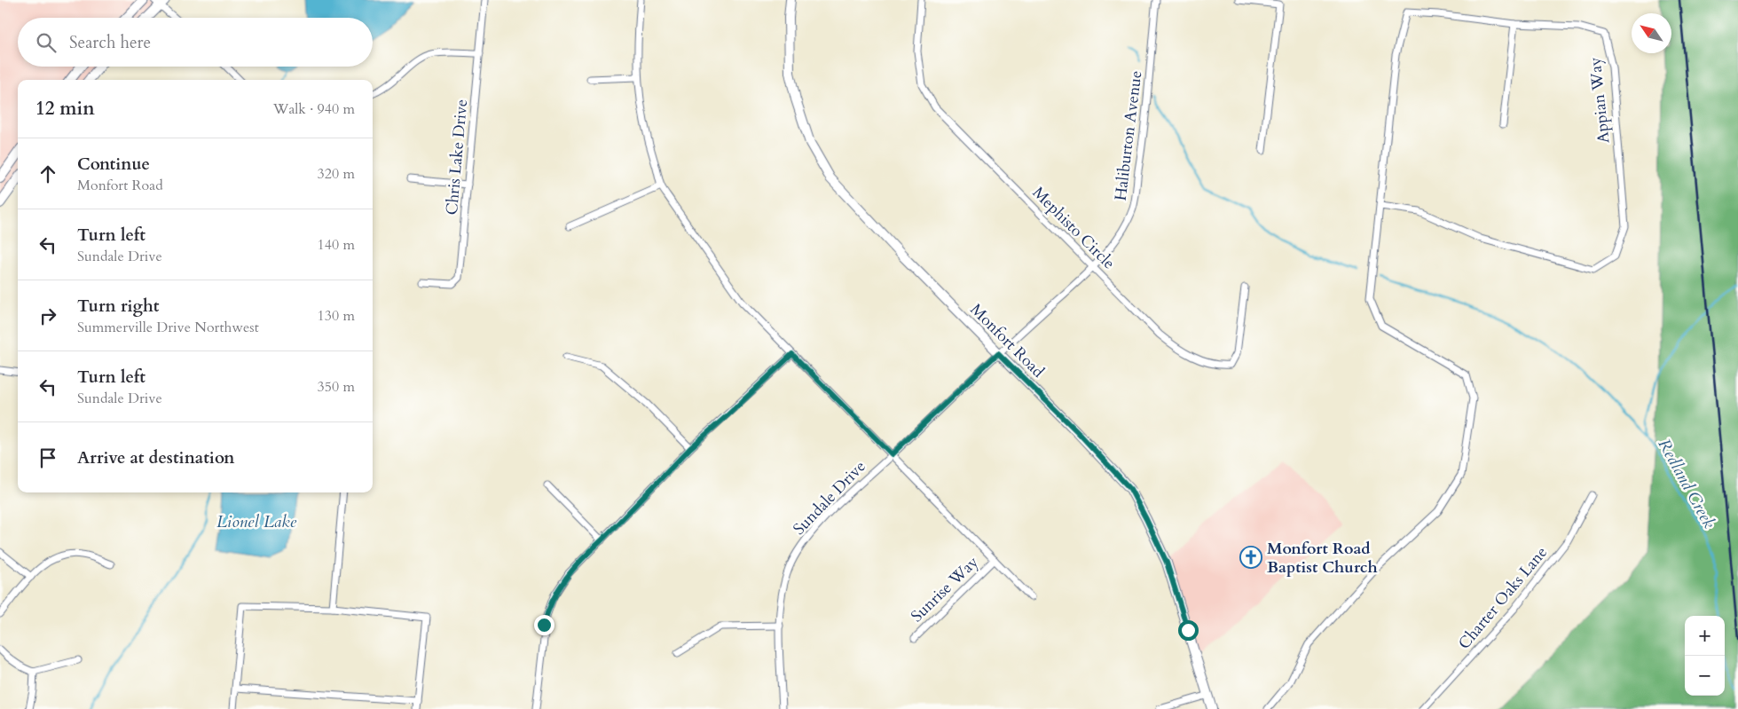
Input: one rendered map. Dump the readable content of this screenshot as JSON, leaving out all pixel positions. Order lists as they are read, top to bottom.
{
  "streets": {
    "street": [
      "Appian Way",
      "Haliburton Avenue",
      "Chris Lake Drive",
      "Mephisto Circle",
      "Monfort Road",
      "Sundale Drive",
      "Sunrise Way",
      "Charter Oaks Lane"
    ]
  },
  "crossings": [
    ["Haliburton Avenue", "Mephisto Circle"],
    ["Haliburton Avenue", "Monfort Road"],
    ["Haliburton Avenue", "Sundale Drive"],
    ["Monfort Road", "Sundale Drive"]
  ],
  "water": ["Redland Creek", "Lionel Lake"],
  "places": {
    "church": ["Monfort Road Baptist Church"]
  },
  "north": "top left",
  "page": {
    "search": "Search here",
    "heading": ["12 min", "Walk · 940 m"],
    "list": [
      ["Continue", "Monfort Road", "320 m"],
      ["Turn left", "Sundale Drive", "140 m"],
      ["Turn right", "Summerville Drive Northwest", "130 m"],
      ["Turn left", "Sundale Drive", "350 m"],
      "Arrive at destination"
    ],
    "map_buttons": ["+", "−"]
  }
}
